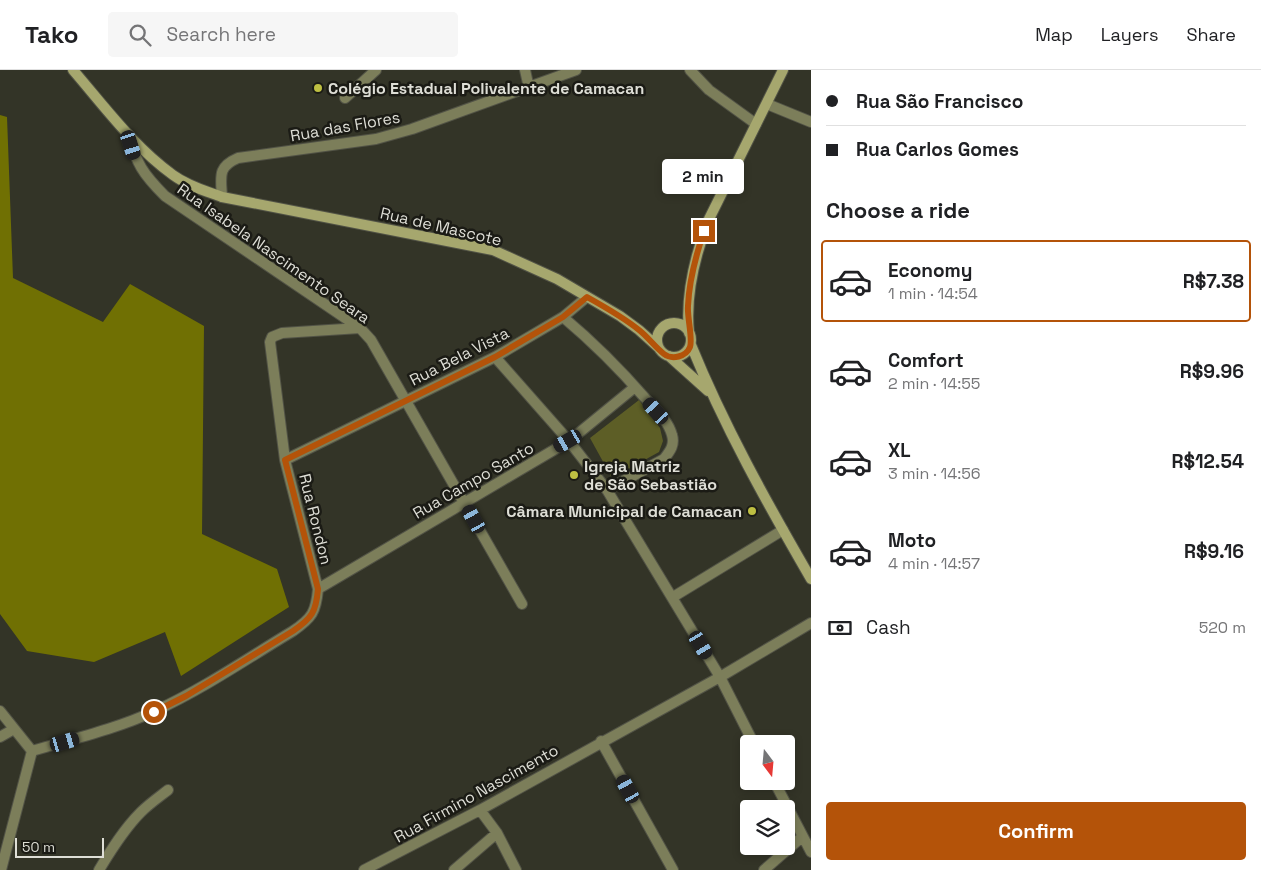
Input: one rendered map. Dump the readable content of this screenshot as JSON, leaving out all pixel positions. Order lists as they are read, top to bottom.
{
  "streets": {
    "main road": ["Rua de Mascote"],
    "street": [
      "Rua das Flores",
      "Rua Isabela Nascimento Seara",
      "Rua Bela Vista",
      "Rua Campo Santo",
      "Rua Rondon",
      "Rua Firmino Nascimento"
    ]
  },
  "crossings": [
    ["Rua das Flores", "Rua de Mascote"],
    ["Rua de Mascote", "Rua Isabela Nascimento Seara"],
    ["Rua de Mascote", "Rua Bela Vista"],
    ["Rua Isabela Nascimento Seara", "Rua Bela Vista"],
    ["Rua Isabela Nascimento Seara", "Rua Campo Santo"],
    ["Rua Isabela Nascimento Seara", "Rua Rondon"],
    ["Rua Bela Vista", "Rua Rondon"],
    ["Rua Campo Santo", "Rua Rondon"]
  ],
  "places": ["Colégio Estadual Polivalente de Camacan", "Igreja Matriz de São Sebastião", "Câmara Municipal de Camacan"],
  "scale_bar": "50 m",
  "north": "bottom",
  "page": {
    "header": "Tako",
    "search": "Search here",
    "nav": ["Map", "Layers", "Share"],
    "banner": ["Rua São Francisco", "Rua Carlos Gomes"],
    "bubble": "2 min",
    "heading": "Choose a ride",
    "list": [
      {
        "name": "Economy",
        "note": "1 min · 14:54",
        "value": "R$7.38"
      },
      {
        "name": "Comfort",
        "note": "2 min · 14:55",
        "value": "R$9.96"
      },
      {
        "name": "XL",
        "note": "3 min · 14:56",
        "value": "R$12.54"
      },
      {
        "name": "Moto",
        "note": "4 min · 14:57",
        "value": "R$9.16"
      }
    ],
    "pay": ["Cash", "520 m"],
    "buttons": "Confirm",
    "scale": "50 m"
  }
}
